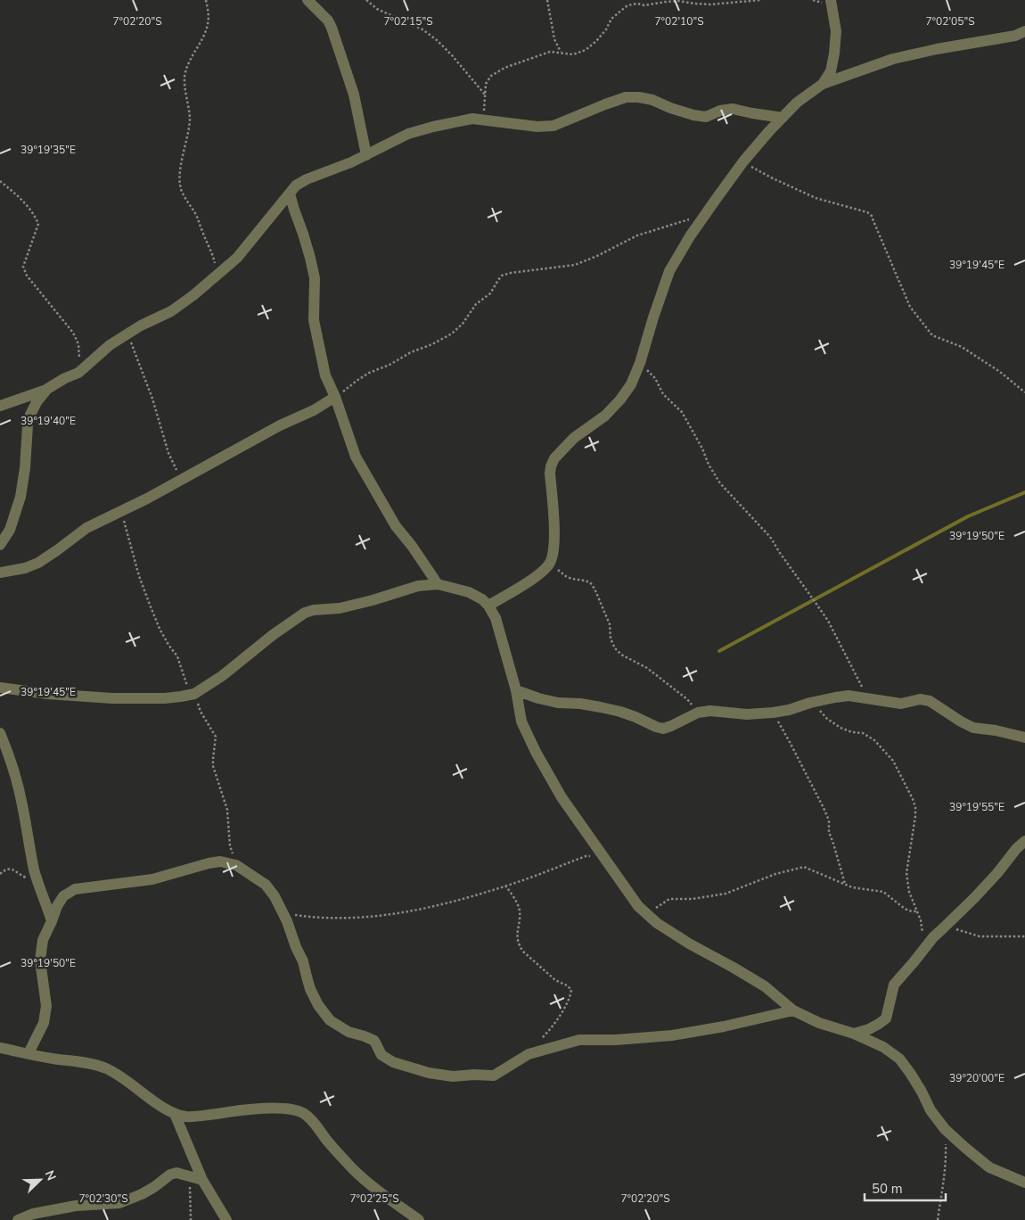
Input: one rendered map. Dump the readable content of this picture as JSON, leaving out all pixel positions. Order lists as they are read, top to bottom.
{
  "scale_bar": "50 m",
  "north": "top right",
  "coordinates": [
    "7°02'10\"S",
    "7°02'05\"S",
    "7°02'20\"S",
    "7°02'15\"S",
    "39°19'35\"E",
    "39°19'45\"E",
    "39°19'40\"E",
    "39°19'50\"E",
    "39°19'55\"E",
    "39°20'00\"E",
    "7°02'30\"S",
    "7°02'25\"S"
  ]
}
